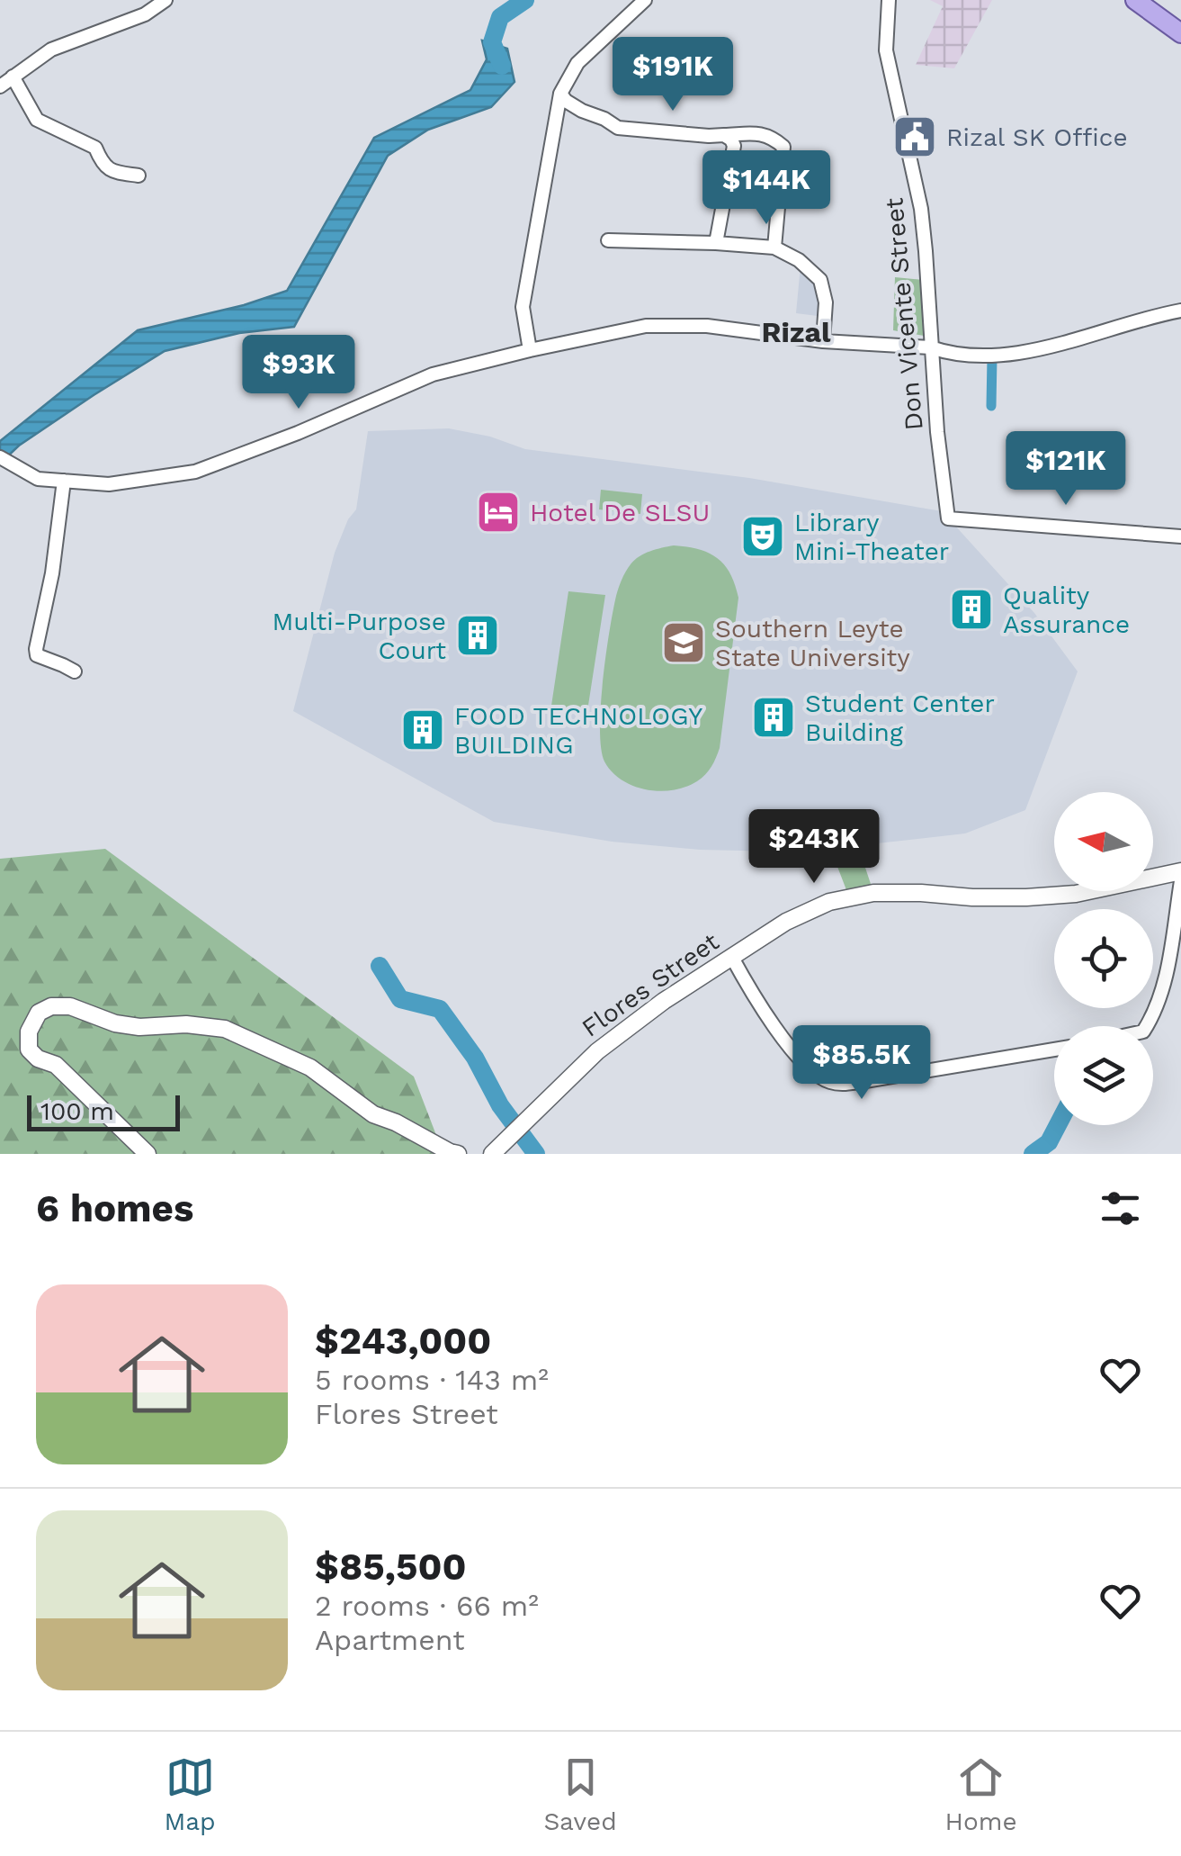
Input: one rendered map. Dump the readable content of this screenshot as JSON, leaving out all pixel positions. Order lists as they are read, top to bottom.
{
  "streets": {
    "street": ["Don Vicente Street", "Flores Street"]
  },
  "districts": ["Rizal"],
  "places": {
    "public building": ["Rizal SK Office"],
    "hotel": ["Hotel De SLSU"],
    "theatre": ["Library Mini-Theater"],
    "building": [
      "Quality Assurance",
      "Multi-Purpose Court",
      "Student Center Building",
      "FOOD TECHNOLOGY BUILDING"
    ],
    "school or university": ["Southern Leyte State University"]
  },
  "scale_bar": "100 m",
  "north": "left",
  "page": {
    "price": [
      "$191K",
      "$144K",
      "$93K",
      "$121K",
      "$243K",
      "$85.5K"
    ],
    "scale": "100 m",
    "heading": "6 homes",
    "list": [
      {
        "name": "$243,000",
        "note": "5 rooms · 143 m² · Flores Street"
      },
      {
        "name": "$85,500",
        "note": "2 rooms · 66 m² · Apartment"
      }
    ],
    "tabs": ["Map", "Saved", "Home"]
  }
}
